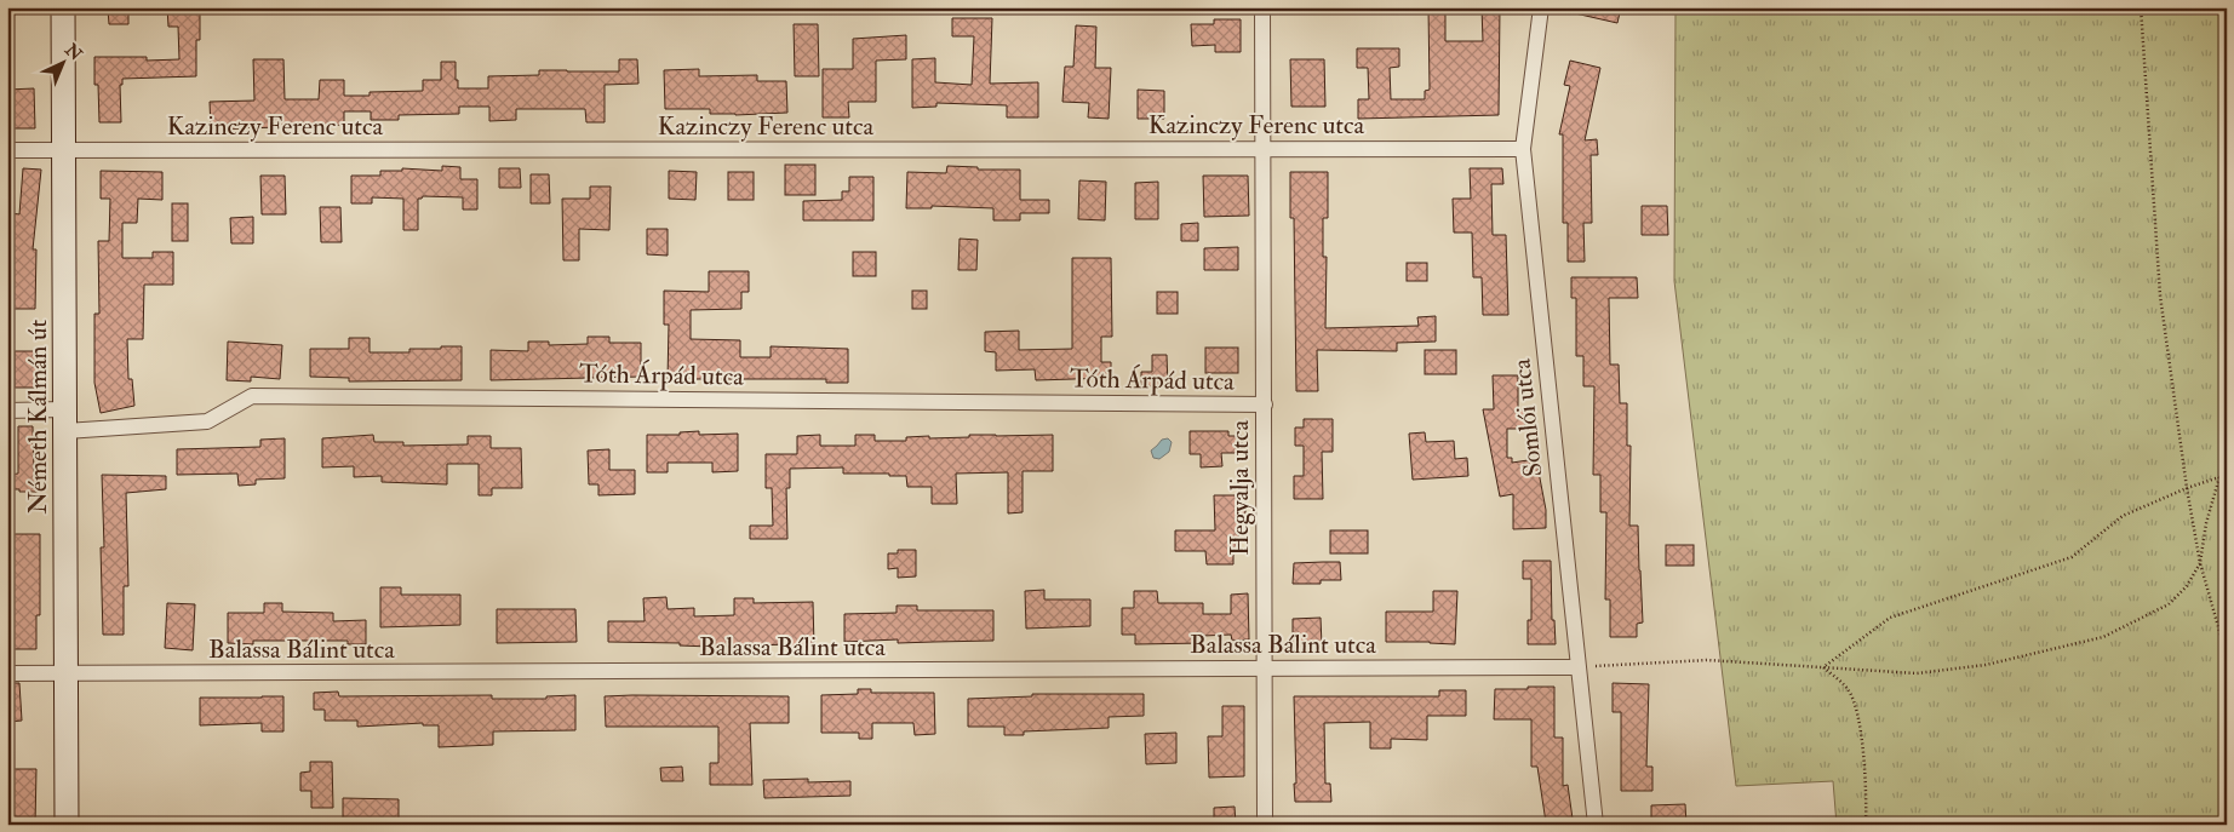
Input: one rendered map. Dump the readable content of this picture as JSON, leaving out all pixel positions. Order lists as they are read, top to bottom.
{
  "streets": {
    "street": [
      "Kazinczy Ferenc utca",
      "Tóth Árpád utca",
      "Németh Kálmán út",
      "Somlói utca",
      "Hegyalja utca",
      "Balassa Bálint utca"
    ]
  },
  "crossings": [
    ["Kazinczy Ferenc utca", "Németh Kálmán út"],
    ["Kazinczy Ferenc utca", "Somlói utca"],
    ["Kazinczy Ferenc utca", "Hegyalja utca"],
    ["Tóth Árpád utca", "Németh Kálmán út"],
    ["Tóth Árpád utca", "Hegyalja utca"],
    ["Németh Kálmán út", "Balassa Bálint utca"],
    ["Somlói utca", "Balassa Bálint utca"],
    ["Hegyalja utca", "Balassa Bálint utca"]
  ],
  "north": "top right"
}
